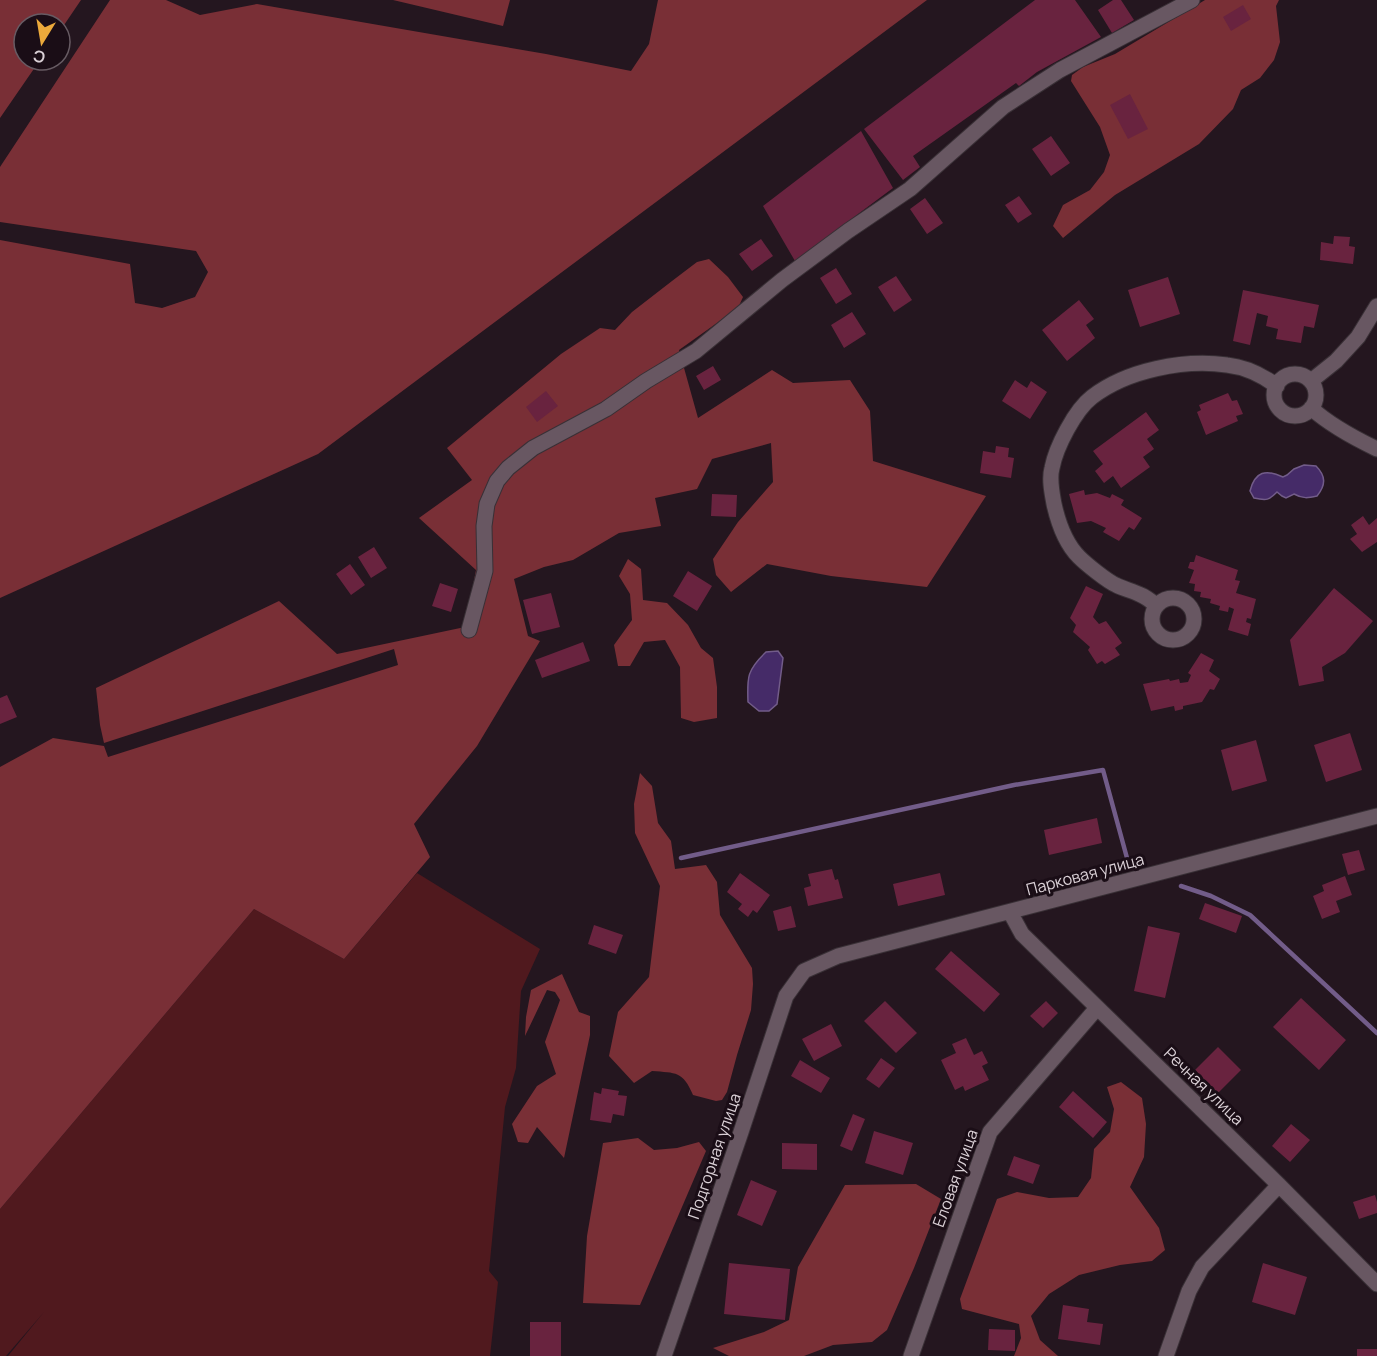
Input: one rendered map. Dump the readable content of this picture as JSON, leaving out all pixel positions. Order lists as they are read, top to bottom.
{
  "streets": {
    "street": [
      "Парковая улица",
      "Речная улица",
      "Подгорная улица",
      "Еловая улица"
    ]
  },
  "crossings": [
    ["Парковая улица", "Речная улица"],
    ["Парковая улица", "Подгорная улица"],
    ["Речная улица", "Еловая улица"]
  ],
  "north": "bottom"
}
